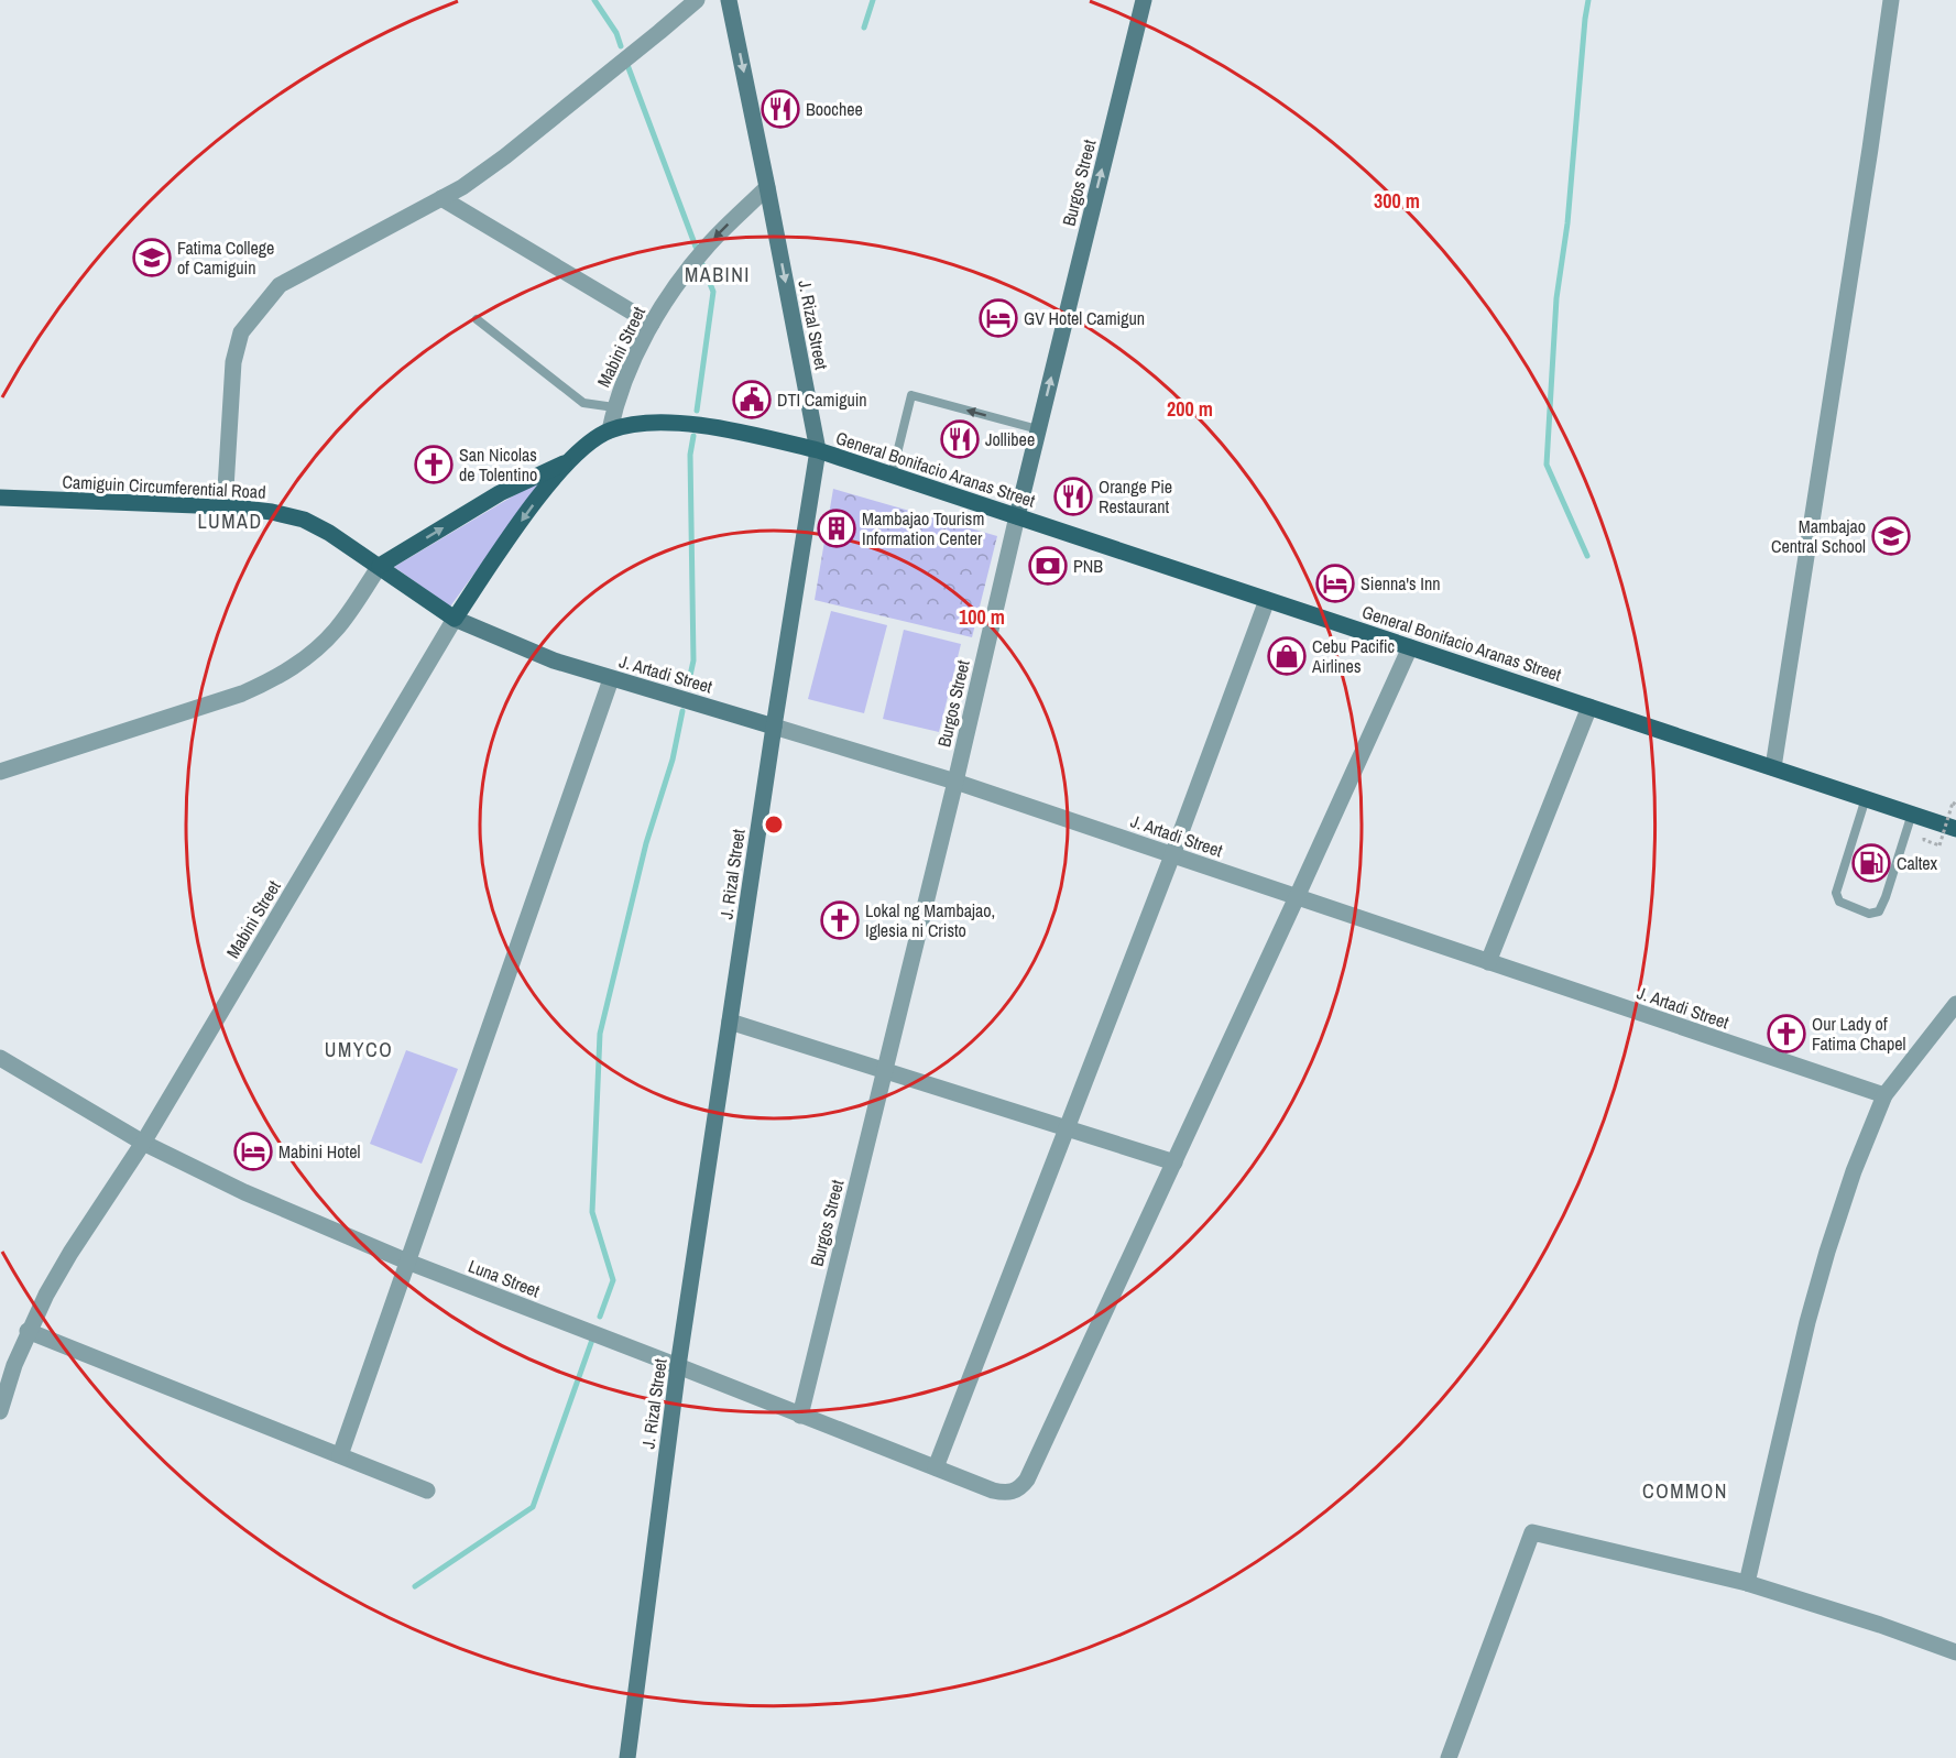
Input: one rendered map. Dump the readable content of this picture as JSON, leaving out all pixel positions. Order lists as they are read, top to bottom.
{
  "streets": {
    "main road": ["Mabini Street", "General Bonifacio Aranas Street", "Camiguin Circumferential Road"],
    "street": [
      "Burgos Street",
      "J. Rizal Street",
      "J. Artadi Street",
      "Luna Street"
    ]
  },
  "crossings": [
    ["Burgos Street", "General Bonifacio Aranas Street"],
    ["Burgos Street", "J. Artadi Street"],
    ["Burgos Street", "Luna Street"],
    ["J. Rizal Street", "Mabini Street"],
    ["J. Rizal Street", "General Bonifacio Aranas Street"],
    ["J. Rizal Street", "J. Artadi Street"],
    ["J. Rizal Street", "Luna Street"],
    ["Mabini Street", "General Bonifacio Aranas Street"],
    ["Mabini Street", "Camiguin Circumferential Road"],
    ["Mabini Street", "J. Artadi Street"],
    ["Mabini Street", "Luna Street"],
    ["Camiguin Circumferential Road", "J. Artadi Street"]
  ],
  "districts": [
    "MABINI",
    "LUMAD",
    "UMYCO",
    "COMMON"
  ],
  "places": {
    "restaurant": ["Boochee", "Jollibee", "Orange Pie Restaurant"],
    "school or university": ["Fatima College of Camiguin", "Mambajao Central School"],
    "hotel": ["GV Hotel Camigun", "Sienna's Inn", "Mabini Hotel"],
    "public building": ["DTI Camiguin"],
    "church": ["San Nicolas de Tolentino", "Lokal ng Mambajao, Iglesia ni Cristo", "Our Lady of Fatima Chapel"],
    "building": ["Mambajao Tourism Information Center"],
    "bank": ["PNB"],
    "shop": ["Cebu Pacific Airlines"],
    "fuel station": ["Caltex"]
  },
  "rings": ["300 m", "200 m", "100 m"]
}
